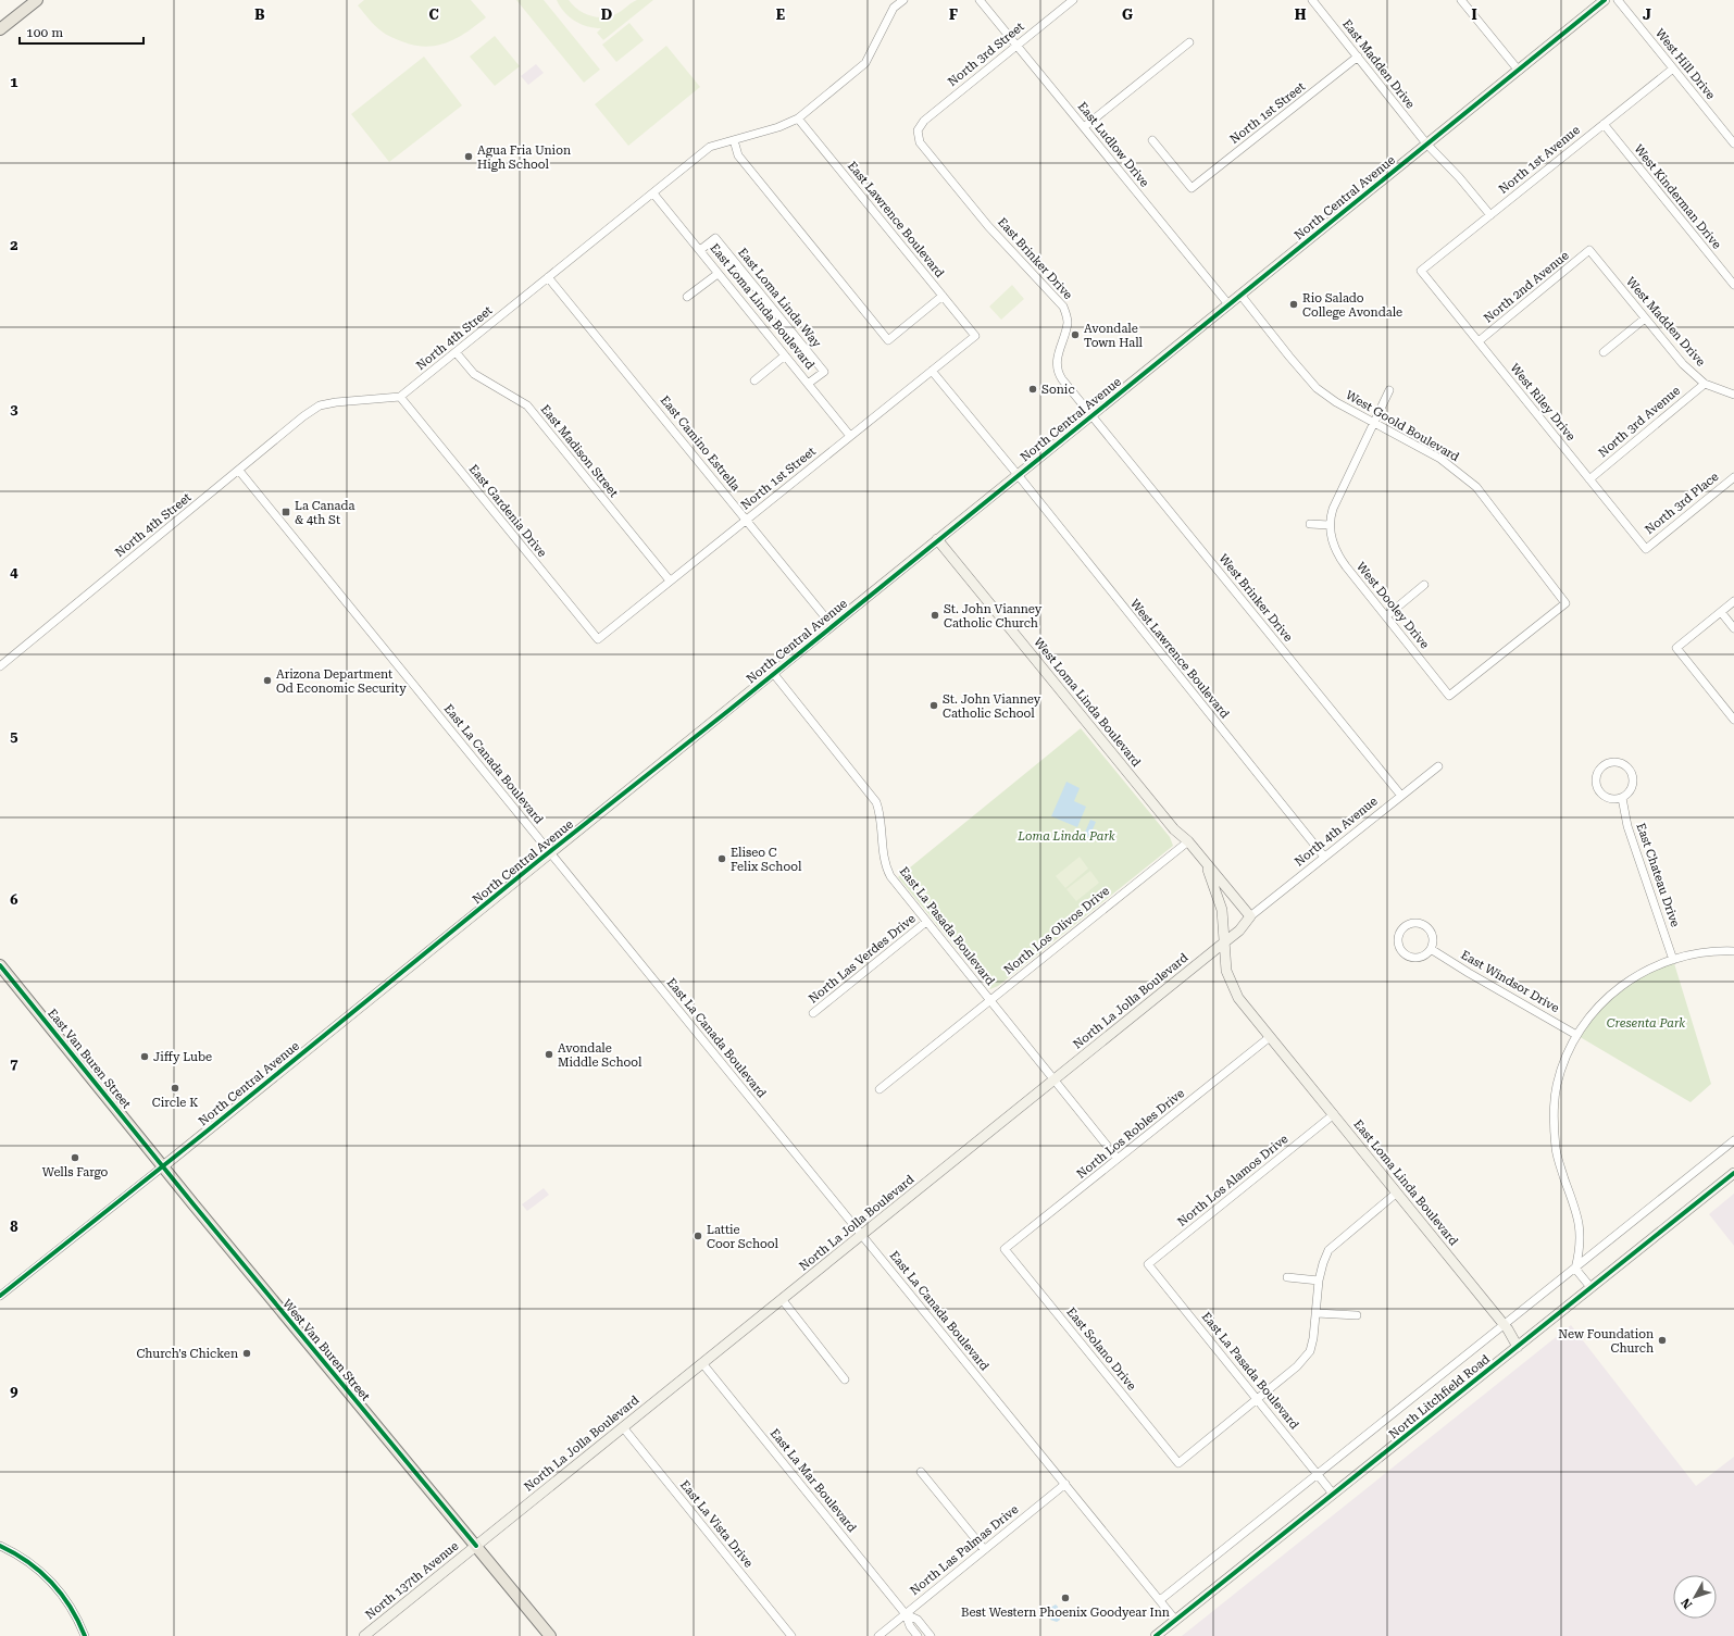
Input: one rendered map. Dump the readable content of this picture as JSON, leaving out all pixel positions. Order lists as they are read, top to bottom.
{
  "streets": {
    "main road": ["East Van Buren Street", "West Van Buren Street"],
    "street": [
      "North 3rd Street",
      "East Madden Drive",
      "West Hill Drive",
      "North 1st Street",
      "East Ludlow Drive",
      "North 1st Avenue",
      "West Kinderman Drive",
      "North Central Avenue",
      "East Lawrence Boulevard",
      "East Brinker Drive",
      "North 2nd Avenue",
      "East Loma Linda Way",
      "East Loma Linda Boulevard",
      "West Madden Drive",
      "North 4th Street",
      "West Riley Drive",
      "North 3rd Avenue",
      "West Goold Boulevard",
      "East Camino Estrella",
      "East Madison Street",
      "North 3rd Place",
      "East Gardenia Drive",
      "West Brinker Drive",
      "West Dooley Drive",
      "West Lawrence Boulevard",
      "West Loma Linda Boulevard",
      "East La Canada Boulevard",
      "North 4th Avenue",
      "East Chateau Drive",
      "East La Pasada Boulevard",
      "North Los Olivos Drive",
      "North Las Verdes Drive",
      "East Windsor Drive",
      "North La Jolla Boulevard",
      "North Los Robles Drive",
      "North Los Alamos Drive",
      "East Solano Drive",
      "North Litchfield Road",
      "East La Mar Boulevard",
      "East La Vista Drive",
      "North Las Palmas Drive",
      "North 137th Avenue"
    ]
  },
  "crossings": [
    ["North 3rd Street", "East Ludlow Drive"],
    ["North 3rd Street", "East Brinker Drive"],
    ["East Madden Drive", "North 1st Street"],
    ["East Madden Drive", "North Central Avenue"],
    ["West Hill Drive", "North 1st Avenue"],
    ["North 1st Street", "East Lawrence Boulevard"],
    ["North 1st Street", "East Loma Linda Boulevard"],
    ["North 1st Street", "East Camino Estrella"],
    ["North 1st Street", "East Madison Street"],
    ["North 1st Street", "East Gardenia Drive"],
    ["East Ludlow Drive", "North Central Avenue"],
    ["North 1st Avenue", "West Kinderman Drive"],
    ["North 1st Avenue", "West Riley Drive"],
    ["North Central Avenue", "East Brinker Drive"],
    ["North Central Avenue", "West Goold Boulevard"],
    ["North Central Avenue", "East Camino Estrella"],
    ["North Central Avenue", "West Brinker Drive"],
    ["North Central Avenue", "West Lawrence Boulevard"],
    ["North Central Avenue", "West Loma Linda Boulevard"],
    ["North Central Avenue", "East La Canada Boulevard"],
    ["North Central Avenue", "East La Pasada Boulevard"],
    ["North Central Avenue", "East Van Buren Street"],
    ["North Central Avenue", "West Van Buren Street"],
    ["East Lawrence Boulevard", "North 4th Street"],
    ["East Brinker Drive", "West Brinker Drive"],
    ["North 2nd Avenue", "West Madden Drive"],
    ["North 2nd Avenue", "West Riley Drive"],
    ["East Loma Linda Way", "East Loma Linda Boulevard"],
    ["East Loma Linda Boulevard", "North 4th Street"],
    ["East Loma Linda Boulevard", "West Loma Linda Boulevard"],
    ["East Loma Linda Boulevard", "North Los Robles Drive"],
    ["East Loma Linda Boulevard", "North Los Alamos Drive"],
    ["East Loma Linda Boulevard", "North Litchfield Road"],
    ["West Madden Drive", "North 3rd Avenue"],
    ["North 4th Street", "East Camino Estrella"],
    ["North 4th Street", "East Madison Street"],
    ["North 4th Street", "East Gardenia Drive"],
    ["North 4th Street", "East La Canada Boulevard"],
    ["West Riley Drive", "North 3rd Avenue"],
    ["West Riley Drive", "North 3rd Place"],
    ["West Goold Boulevard", "West Dooley Drive"],
    ["West Brinker Drive", "North 4th Avenue"],
    ["West Lawrence Boulevard", "North 4th Avenue"],
    ["West Loma Linda Boulevard", "North 4th Avenue"],
    ["West Loma Linda Boulevard", "North Los Olivos Drive"],
    ["West Loma Linda Boulevard", "North La Jolla Boulevard"],
    ["West Loma Linda Boulevard", "North Los Robles Drive"],
    ["East La Canada Boulevard", "North La Jolla Boulevard"],
    ["East La Canada Boulevard", "North Litchfield Road"],
    ["East La Canada Boulevard", "North Las Palmas Drive"],
    ["North 4th Avenue", "North La Jolla Boulevard"],
    ["East La Pasada Boulevard", "North Los Olivos Drive"],
    ["East La Pasada Boulevard", "North Las Verdes Drive"],
    ["East La Pasada Boulevard", "North La Jolla Boulevard"],
    ["East La Pasada Boulevard", "North Los Robles Drive"],
    ["East La Pasada Boulevard", "North Los Alamos Drive"],
    ["East La Pasada Boulevard", "East Solano Drive"],
    ["East La Pasada Boulevard", "North Litchfield Road"],
    ["North La Jolla Boulevard", "West Van Buren Street"],
    ["North La Jolla Boulevard", "East La Mar Boulevard"],
    ["North La Jolla Boulevard", "East La Vista Drive"],
    ["North La Jolla Boulevard", "North 137th Avenue"],
    ["East Van Buren Street", "West Van Buren Street"],
    ["North Los Robles Drive", "East Solano Drive"],
    ["West Van Buren Street", "North 137th Avenue"],
    ["East La Mar Boulevard", "North Las Palmas Drive"]
  ],
  "parks": ["Loma Linda Park", "Cresenta Park"],
  "places": {
    "other": [
      "Agua Fria Union High School",
      "Rio Salado College Avondale",
      "Avondale Town Hall",
      "Sonic",
      "St. John Vianney Catholic Church",
      "Arizona Department Od Economic Security",
      "St. John Vianney Catholic School",
      "Eliseo C Felix School",
      "Avondale Middle School",
      "Jiffy Lube",
      "Circle K",
      "Wells Fargo",
      "Lattie Coor School",
      "New Foundation Church",
      "Church's Chicken",
      "Best Western Phoenix Goodyear Inn"
    ],
    "transit": ["La Canada & 4th St"]
  },
  "scale_bar": "100 m",
  "north": "bottom left",
  "grid": {
    "columns": [
      "B",
      "C",
      "D",
      "E",
      "F",
      "G",
      "H",
      "I",
      "J"
    ],
    "rows": [
      "1",
      "2",
      "3",
      "4",
      "5",
      "6",
      "7",
      "8",
      "9"
    ]
  }
}
